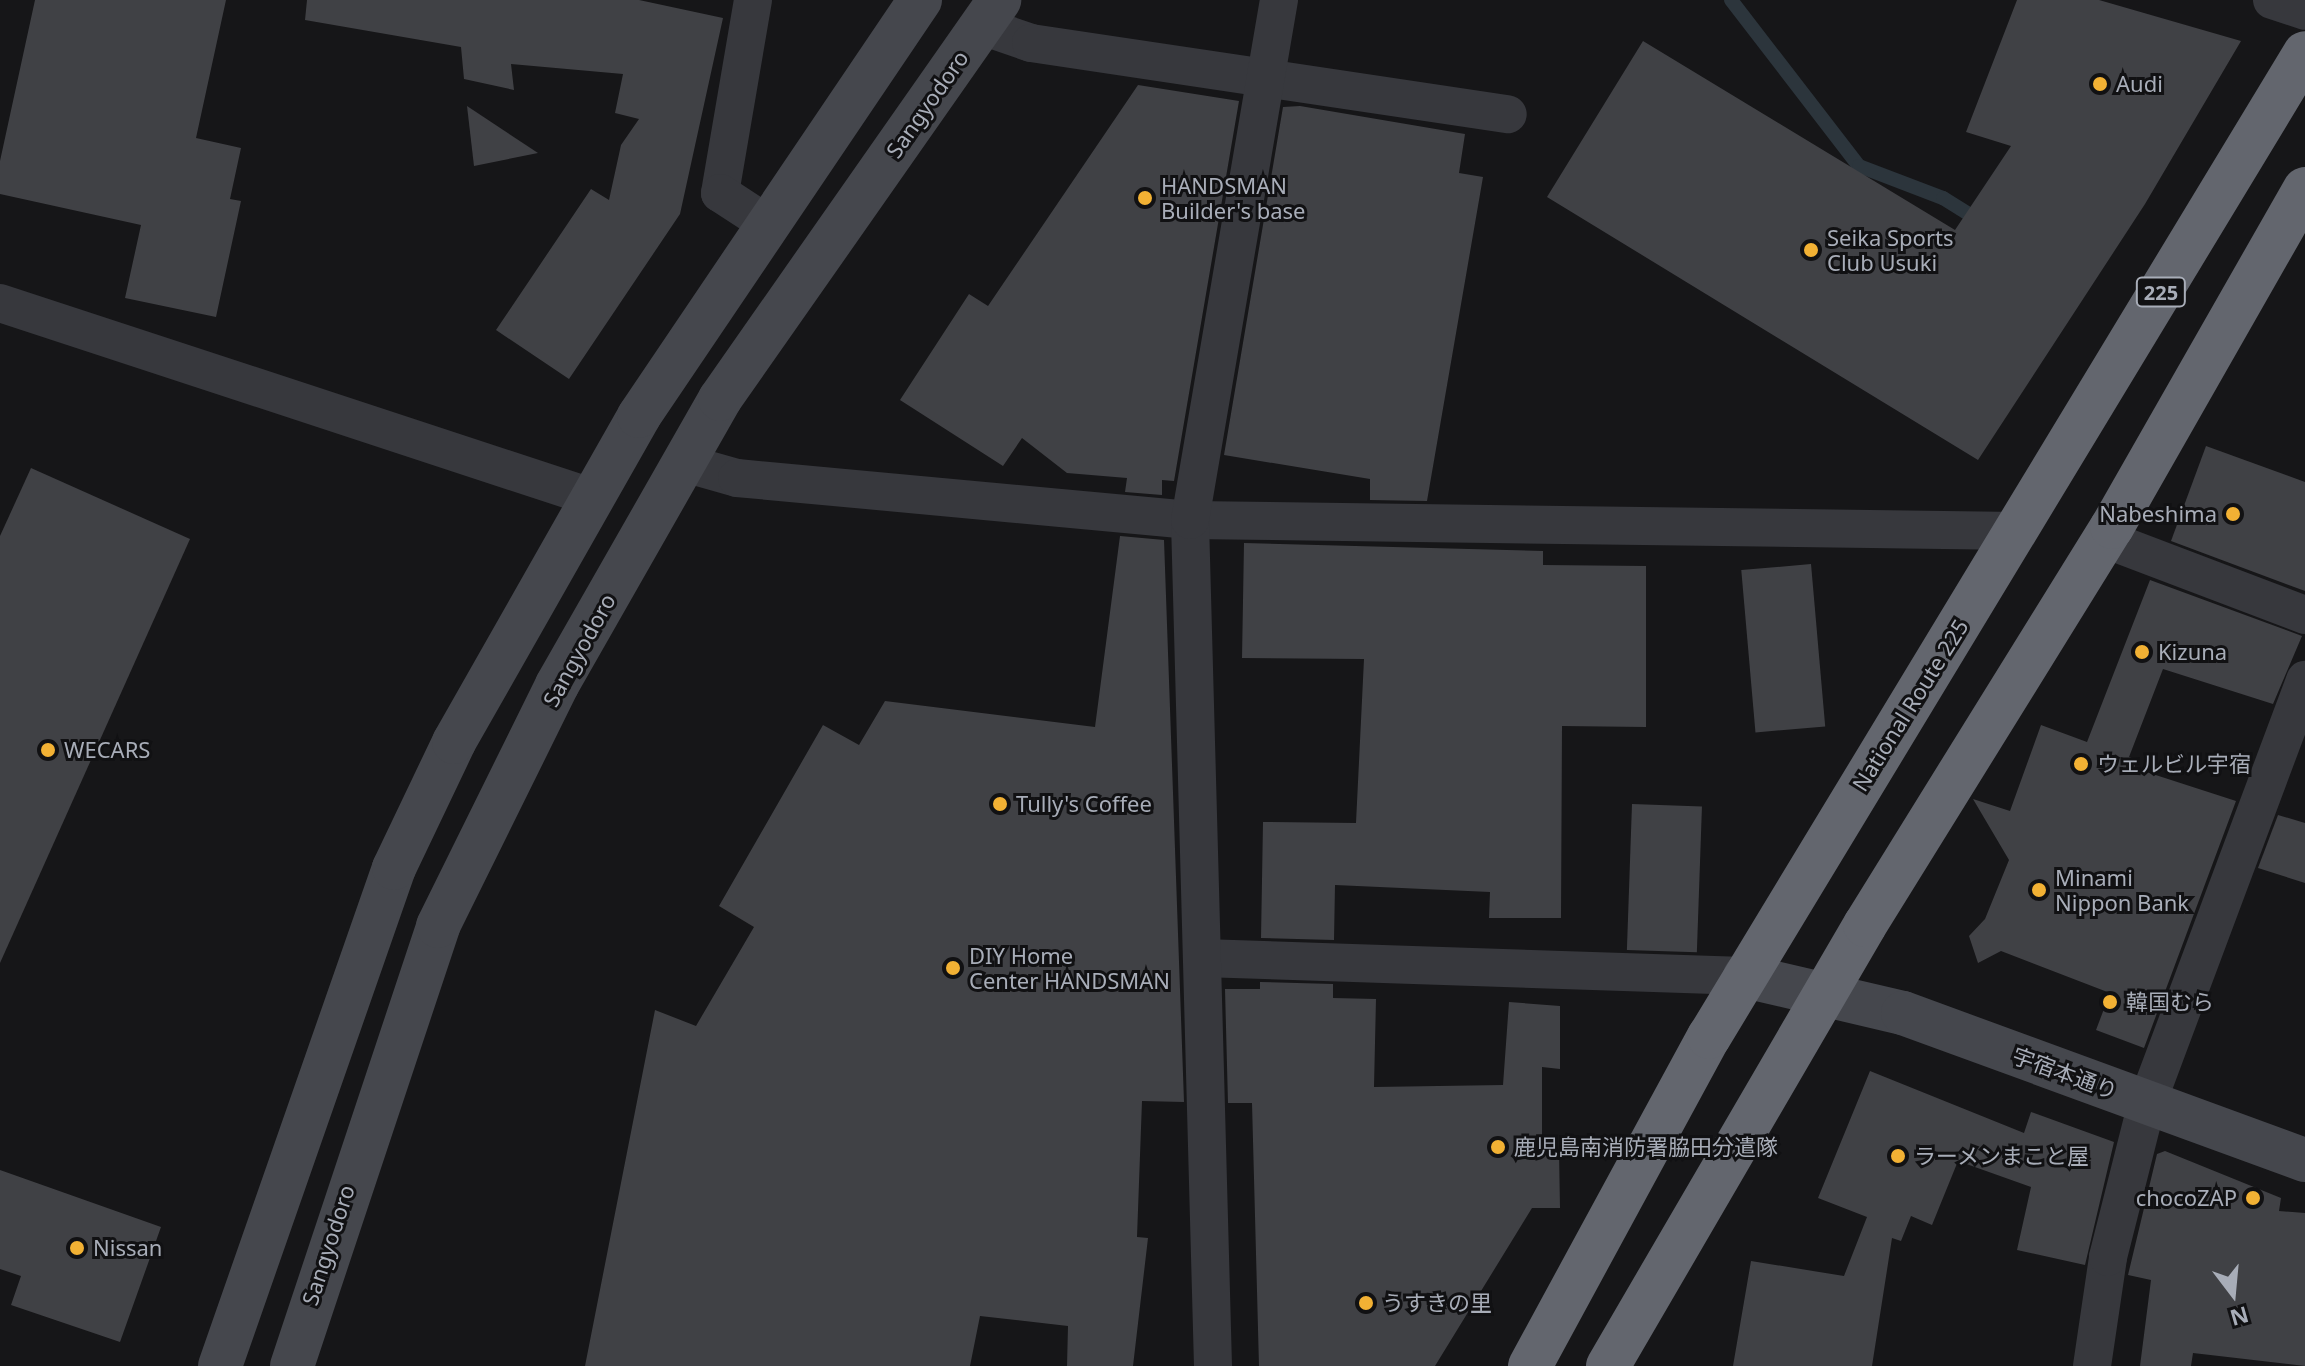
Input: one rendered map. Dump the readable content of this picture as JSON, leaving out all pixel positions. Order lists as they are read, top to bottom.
{
  "streets": {
    "highway": ["225", "National Route 225"],
    "main road": ["Sangyodoro", "宇宿本通り"]
  },
  "crossings": [
    ["National Route 225", "宇宿本通り"]
  ],
  "places": [
    "Audi",
    "HANDSMAN Builder's base",
    "Seika Sports Club Usuki",
    "Nabeshima",
    "Kizuna",
    "WECARS",
    "ウェルビル宇宿",
    "Tully's Coffee",
    "Minami Nippon Bank",
    "DIY Home Center HANDSMAN",
    "韓国むら",
    "鹿児島南消防署脇田分遣隊",
    "ラーメンまこと屋",
    "chocoZAP",
    "Nissan",
    "うすきの里"
  ],
  "north": "bottom"
}
